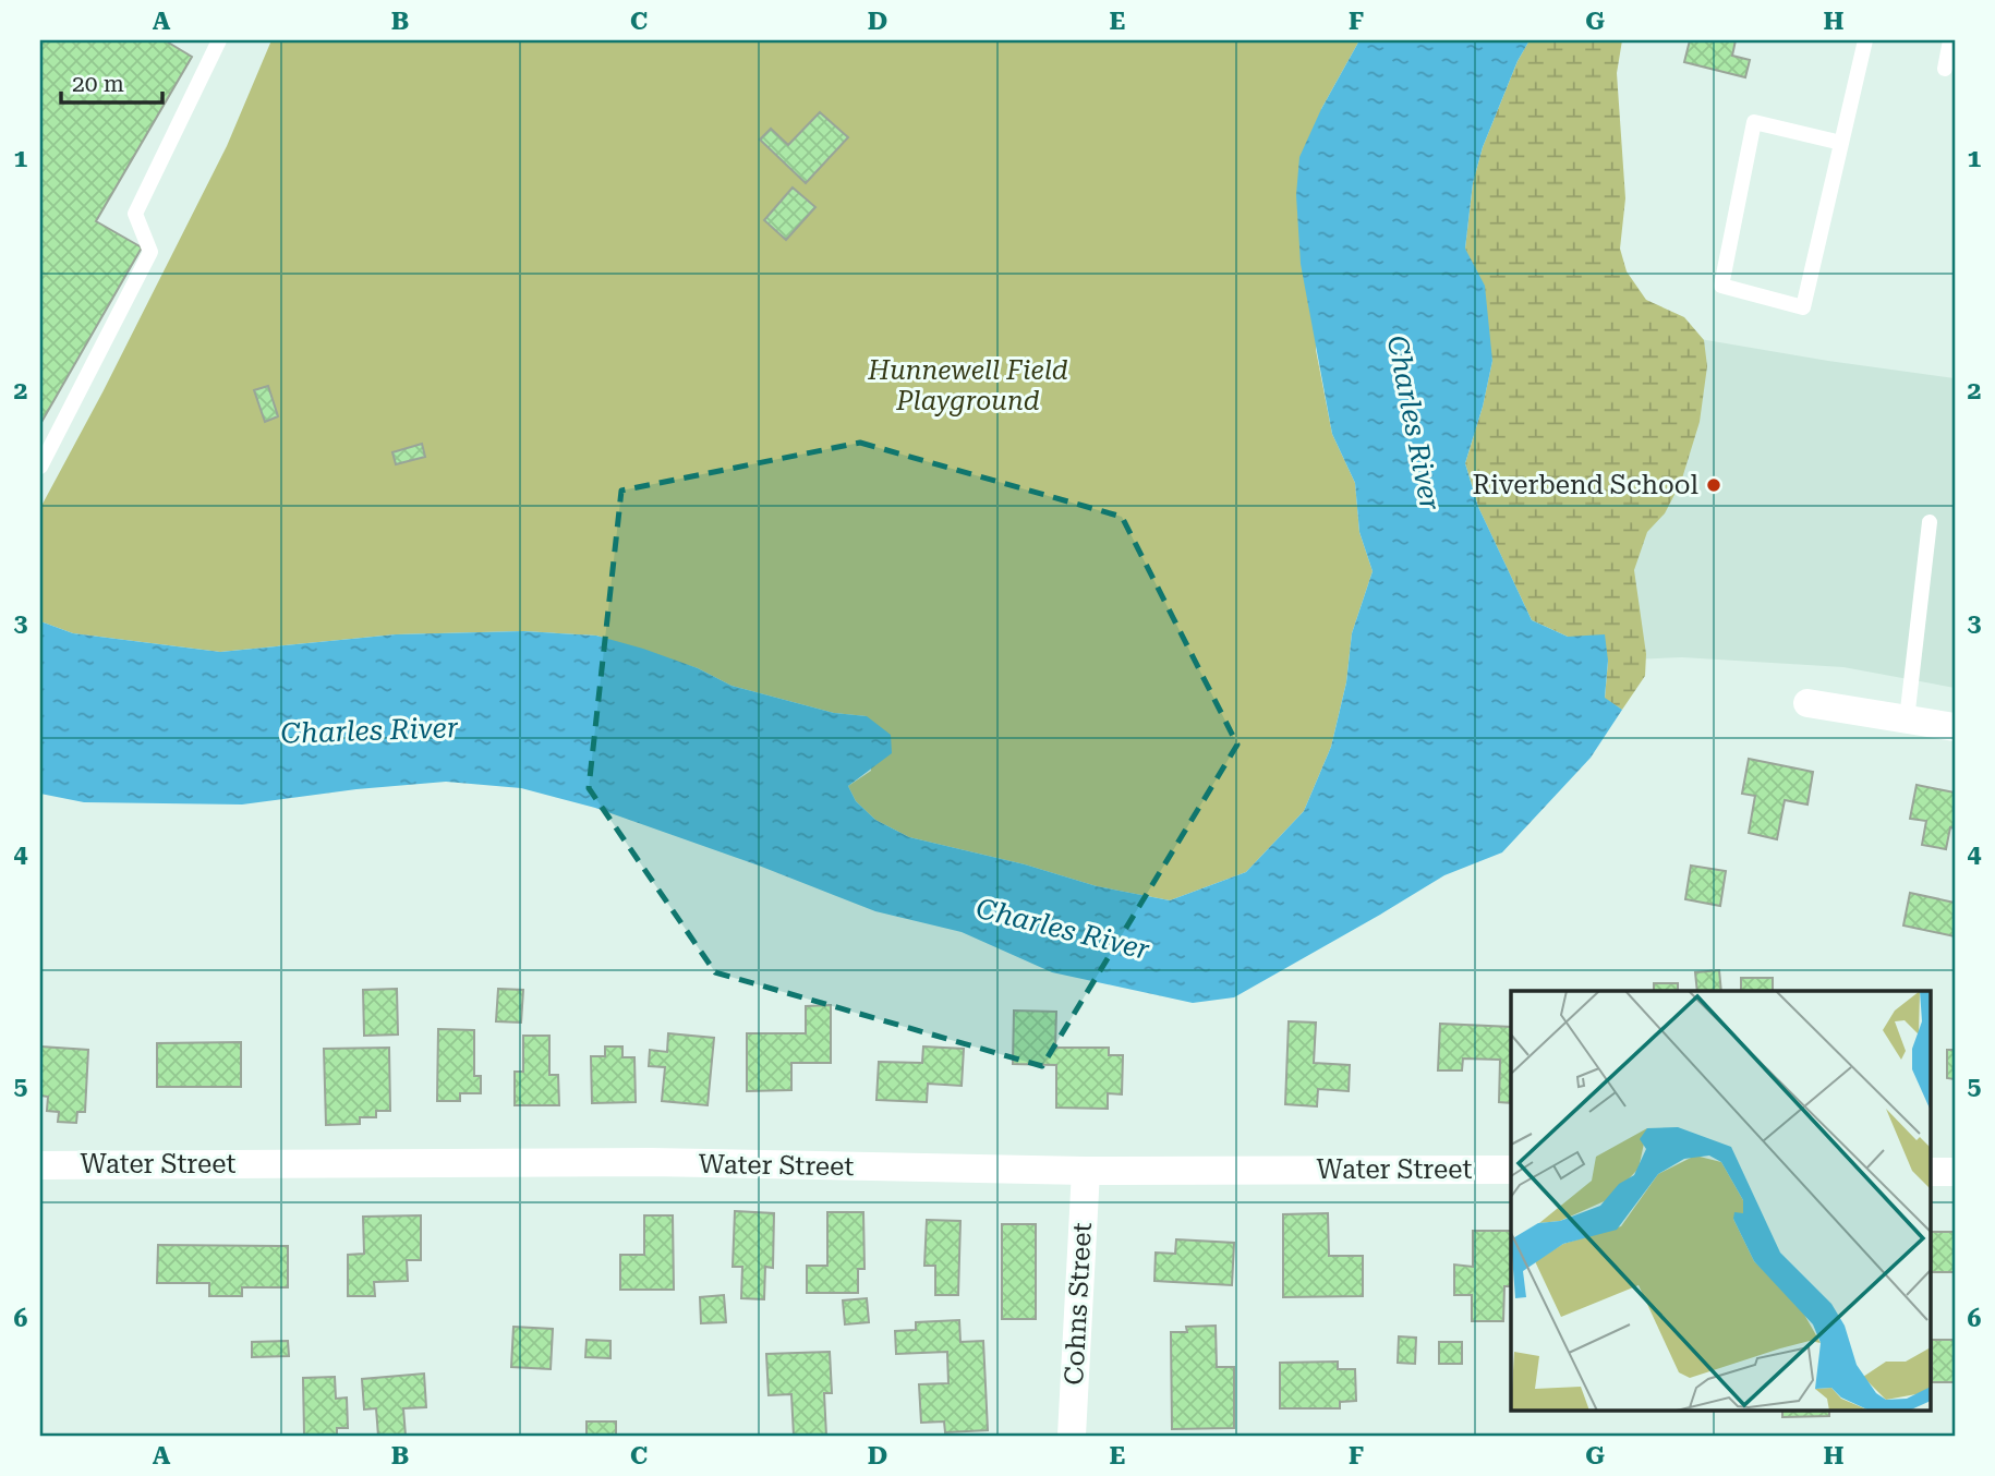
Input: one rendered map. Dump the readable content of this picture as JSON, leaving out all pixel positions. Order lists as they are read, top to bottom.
{
  "streets": {
    "street": ["Water Street", "Cohns Street"]
  },
  "crossings": [
    ["Water Street", "Cohns Street"]
  ],
  "water": ["Charles River"],
  "parks": ["Hunnewell Field Playground"],
  "places": ["Riverbend School"],
  "scale_bar": "20 m",
  "grid": {
    "columns": [
      "A",
      "B",
      "C",
      "D",
      "E",
      "F",
      "G",
      "H"
    ],
    "rows": [
      "1",
      "2",
      "3",
      "4",
      "5",
      "6"
    ]
  }
}
